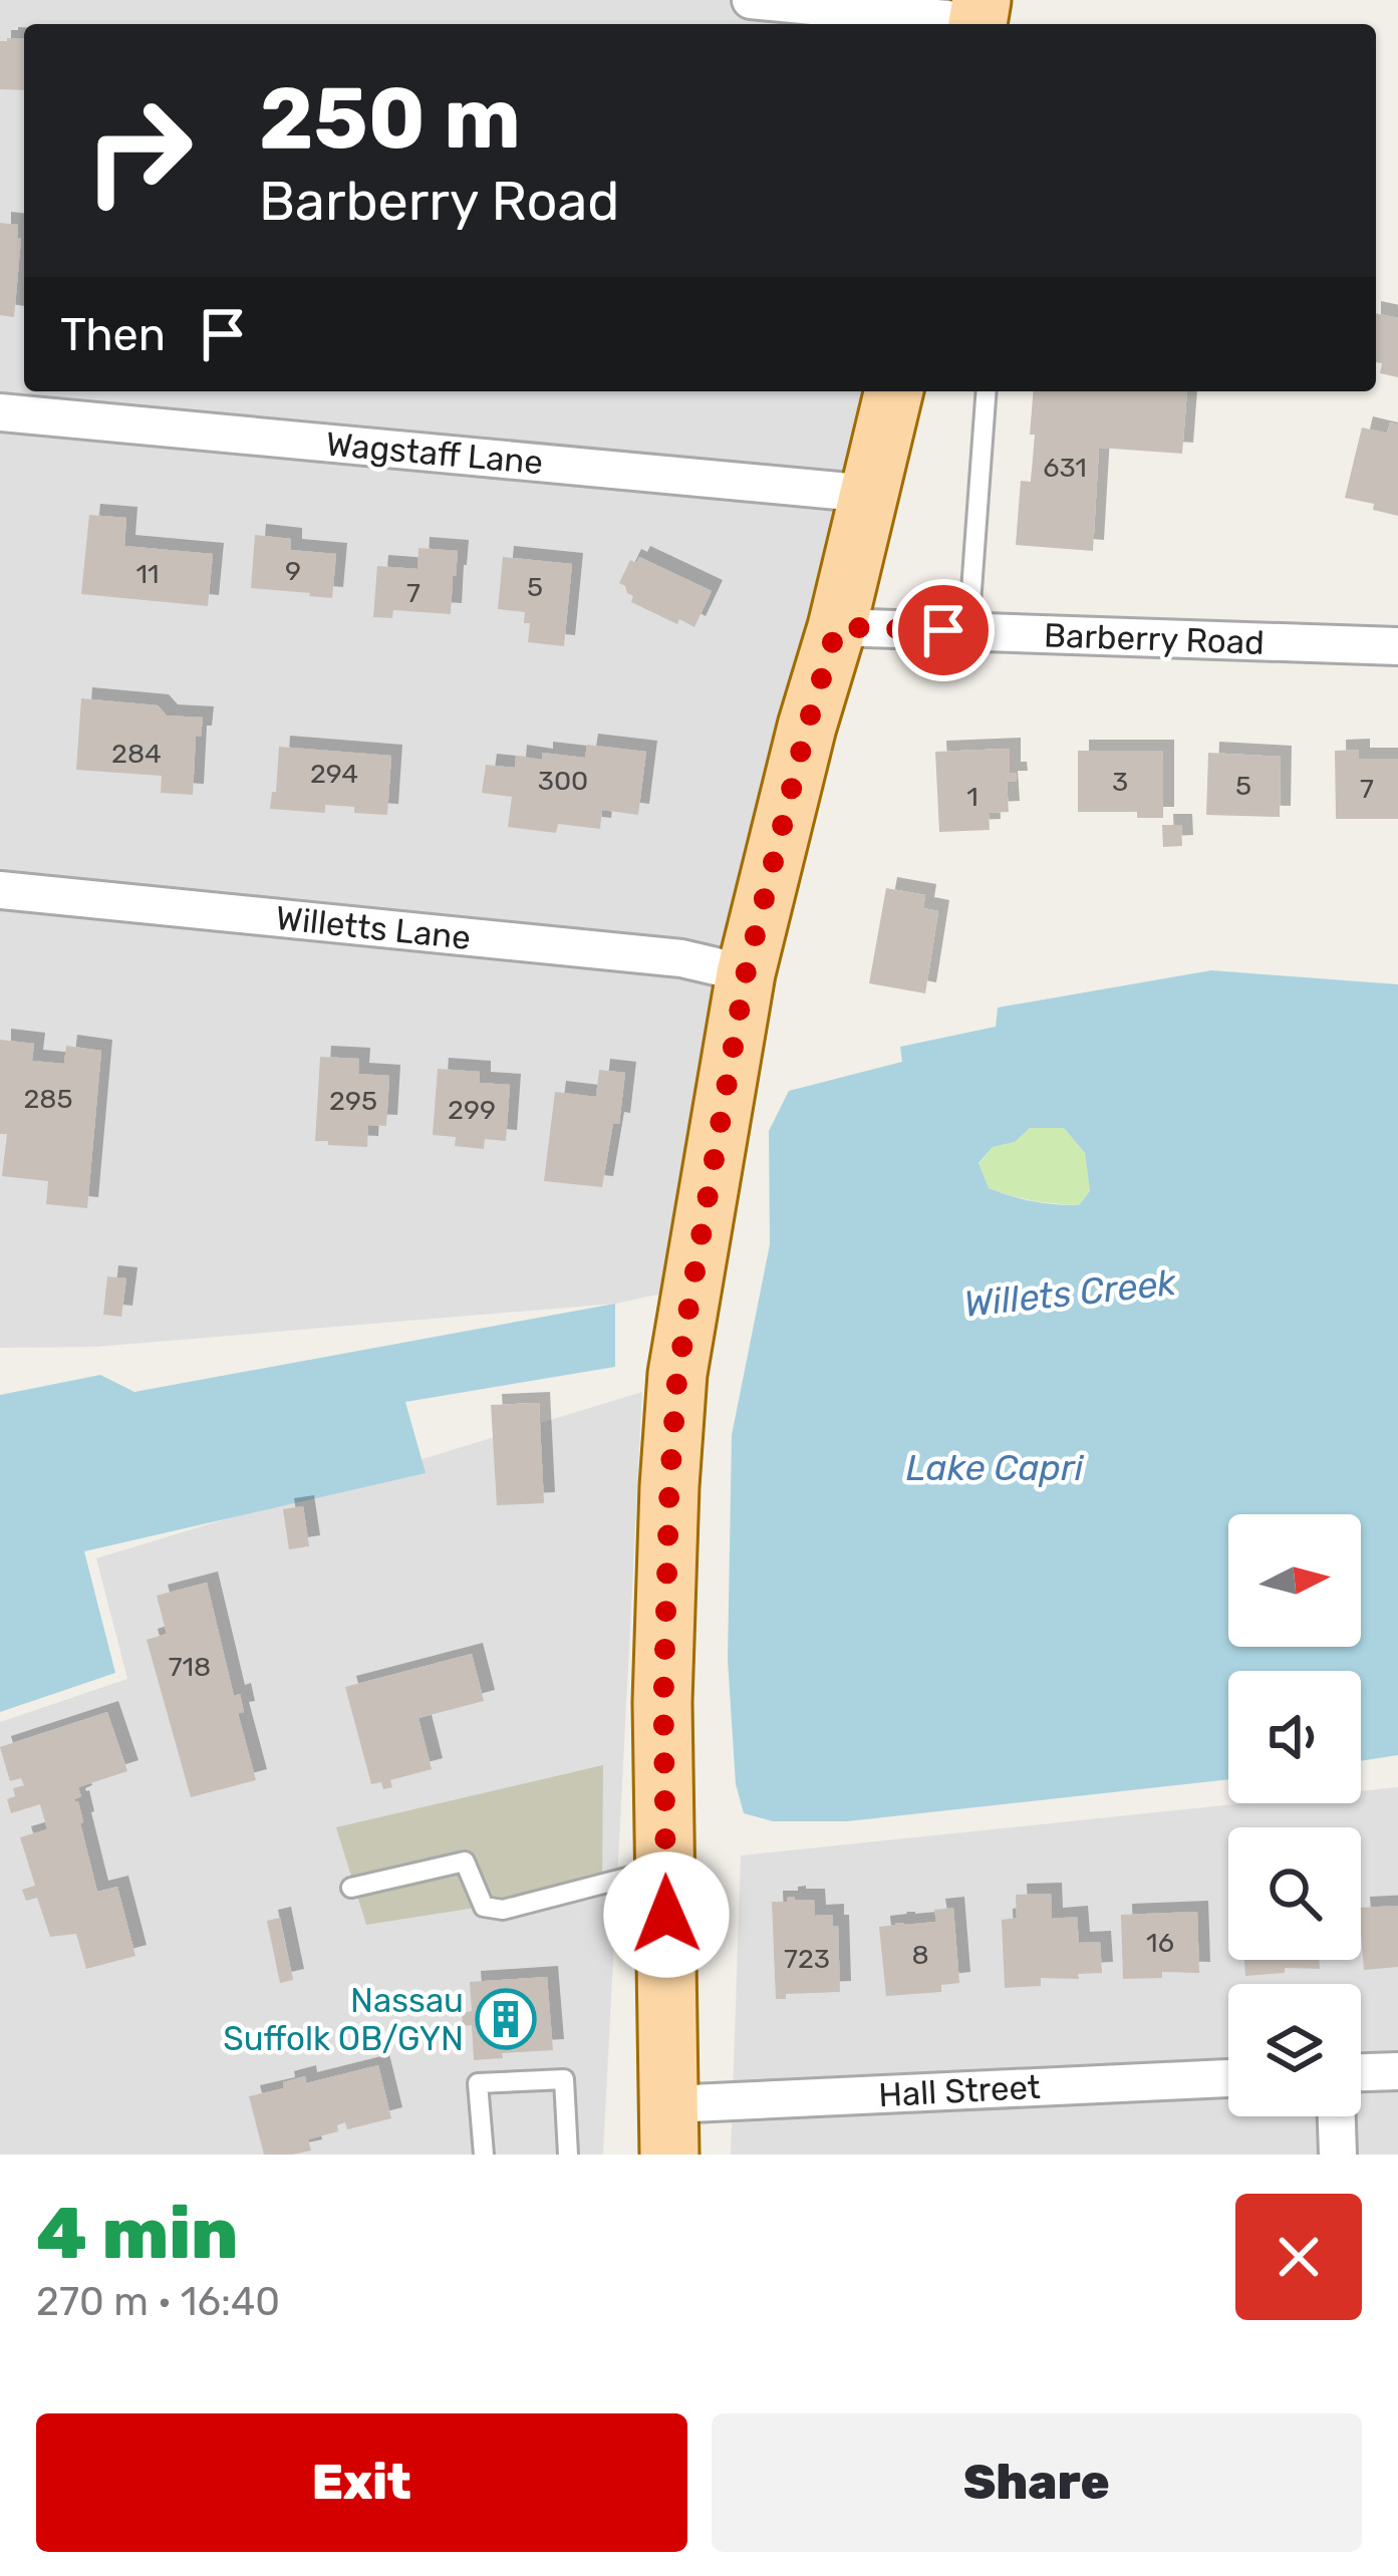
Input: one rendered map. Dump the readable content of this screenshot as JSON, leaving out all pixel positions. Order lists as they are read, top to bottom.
{
  "streets": {
    "street": [
      "Wagstaff Lane",
      "Barberry Road",
      "Willetts Lane",
      "Hall Street"
    ]
  },
  "water": ["Willets Creek", "Lake Capri"],
  "places": {
    "building": ["Nassau Suffolk OB/GYN"]
  },
  "house_numbers": [
    "631",
    "9",
    "11",
    "5",
    "7",
    "284",
    "294",
    "300",
    "3",
    "5",
    "7",
    "1",
    "285",
    "295",
    "299",
    "718",
    "16",
    "8",
    "723"
  ],
  "north": "right",
  "page": {
    "turn": ["250 m", "Barberry Road"],
    "then": "Then",
    "heading": ["4 min", "270 m · 16:40"],
    "buttons": ["Exit", "Share"]
  }
}
